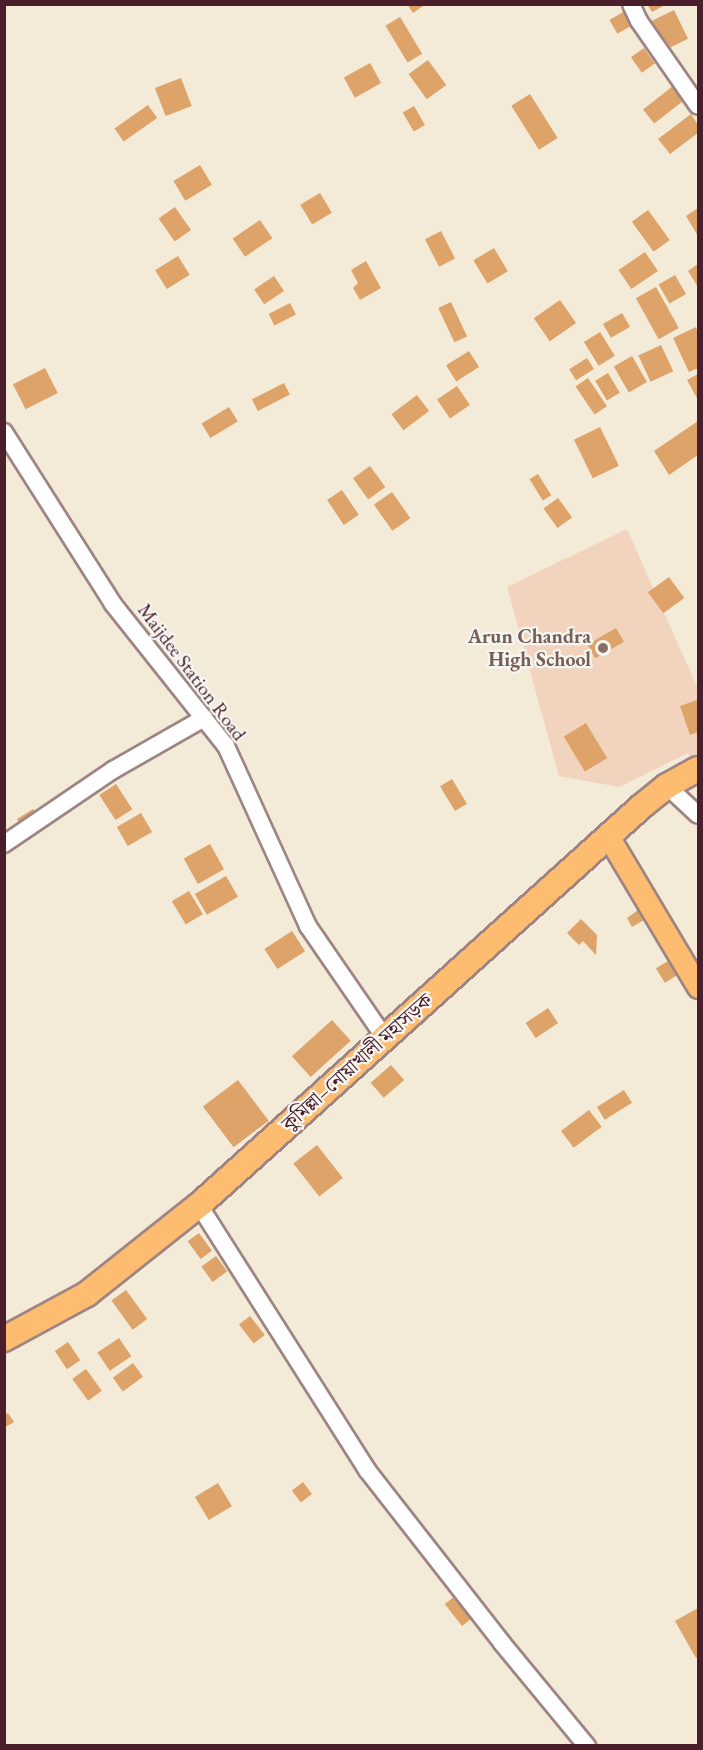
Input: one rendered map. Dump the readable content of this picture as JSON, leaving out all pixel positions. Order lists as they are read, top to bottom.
{
  "streets": {
    "highway": ["কুমিল্লা–নোয়াখালী মহাসড়ক"],
    "street": ["Maijdee Station Road"]
  },
  "crossings": [
    ["Maijdee Station Road", "কুমিল্লা–নোয়াখালী মহাসড়ক"]
  ],
  "places": ["Arun Chandra High School"]
}
